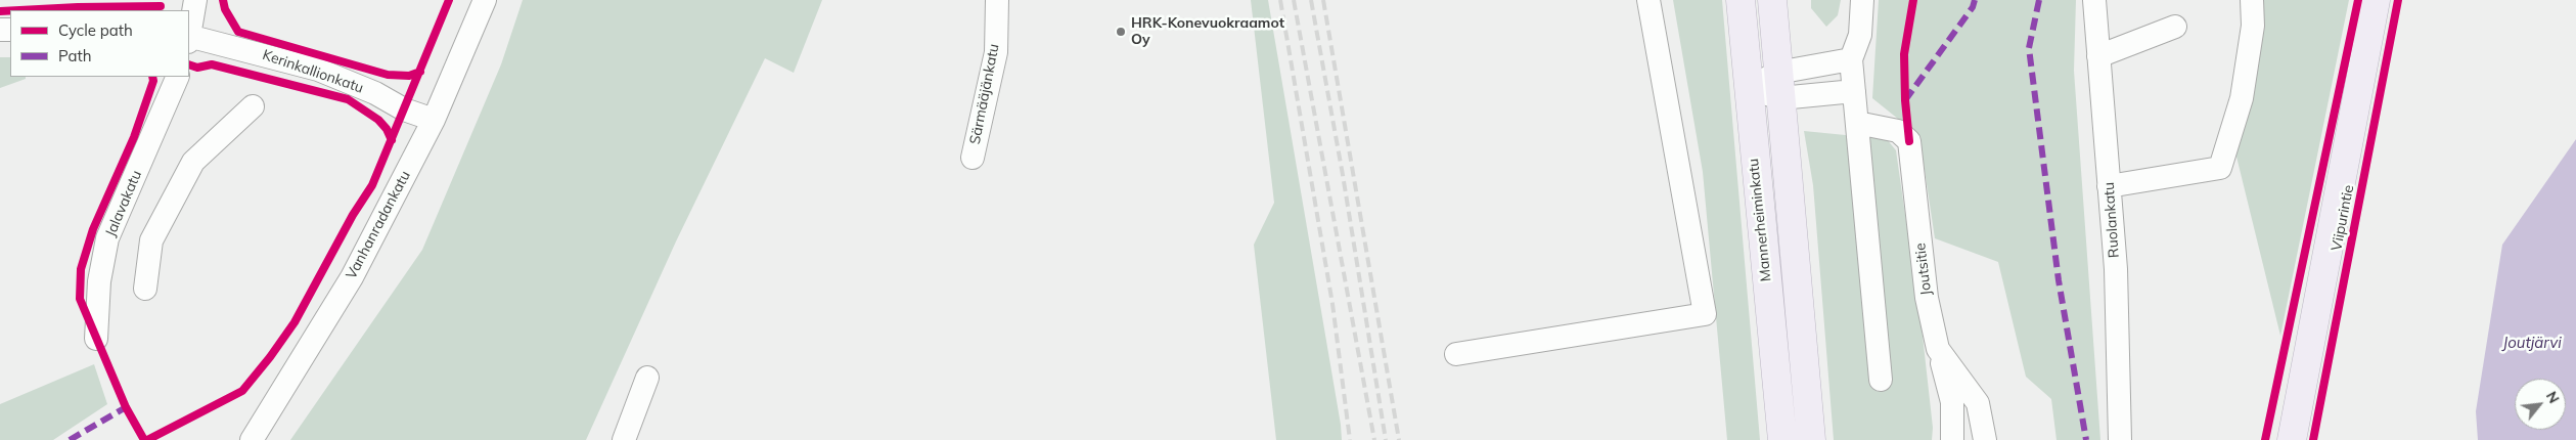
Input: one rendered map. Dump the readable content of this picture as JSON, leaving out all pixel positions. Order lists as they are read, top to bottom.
{
  "streets": {
    "main road": ["Viipurintie", "Mannerheiminkatu"],
    "street": [
      "Kerinkallionkatu",
      "Särmääjänkatu",
      "Jalavakatu",
      "Ruolankatu",
      "Vanhanradankatu",
      "Joutsitie"
    ]
  },
  "crossings": [
    ["Kerinkallionkatu", "Vanhanradankatu"]
  ],
  "water": ["Joutjärvi"],
  "places": ["HRK-Konevuokraamot Oy"],
  "legend": ["Cycle path", "Path"],
  "north": "top right"
}
